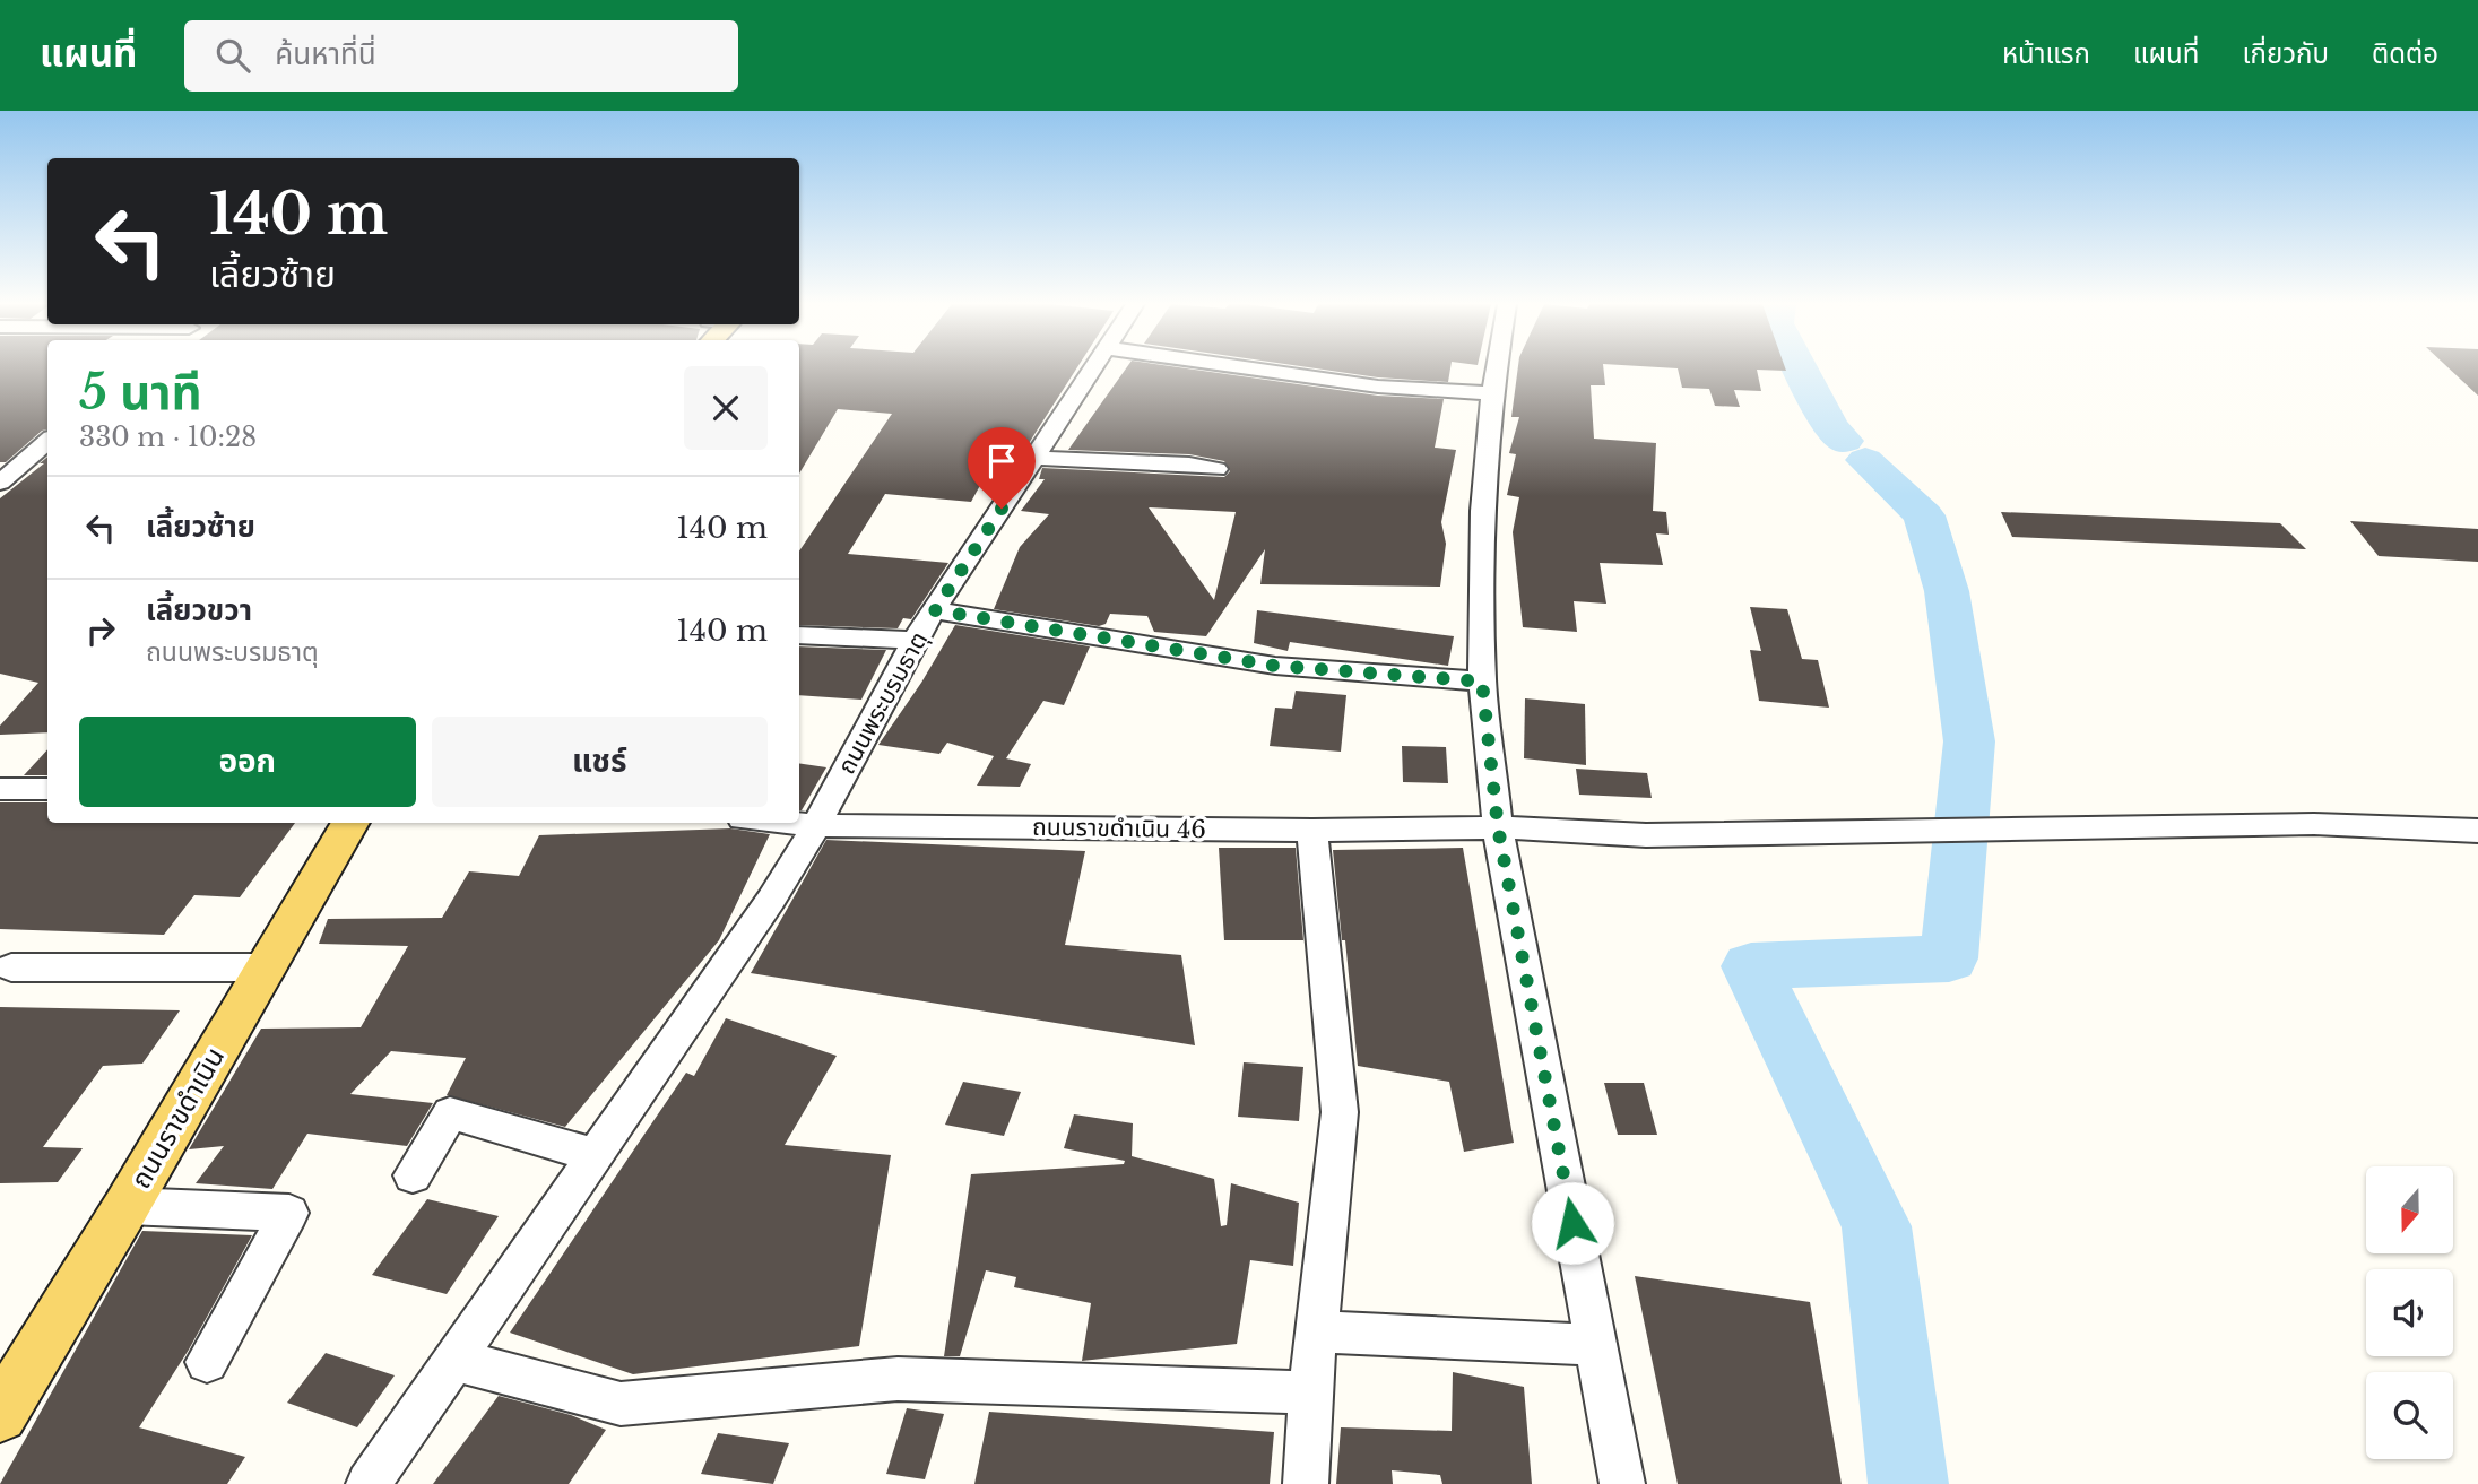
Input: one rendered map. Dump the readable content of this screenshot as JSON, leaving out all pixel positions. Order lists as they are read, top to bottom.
{
  "streets": {
    "main road": ["ถนนราขดำเนิน"],
    "street": ["ถนนพระบรมธาตุ", "ถนนราขดำเนิน 46"]
  },
  "crossings": [
    ["ถนนพระบรมธาตุ", "ถนนราขดำเนิน 46"]
  ],
  "north": "bottom",
  "page": {
    "header": "แผนที่",
    "search": "ค้นหาที่นี่",
    "nav": [
      "หน้าแรก",
      "แผนที่",
      "เกี่ยวกับ",
      "ติดต่อ"
    ],
    "turn": ["140 m", "เลี้ยวซ้าย"],
    "heading": ["5 นาที", "330 m · 10:28"],
    "list": [
      {
        "name": "เลี้ยวซ้าย",
        "value": "140 m"
      },
      {
        "name": "เลี้ยวขวา",
        "note": "ถนนพระบรมธาตุ",
        "value": "140 m"
      }
    ],
    "buttons": ["ออก", "แชร์"]
  }
}
